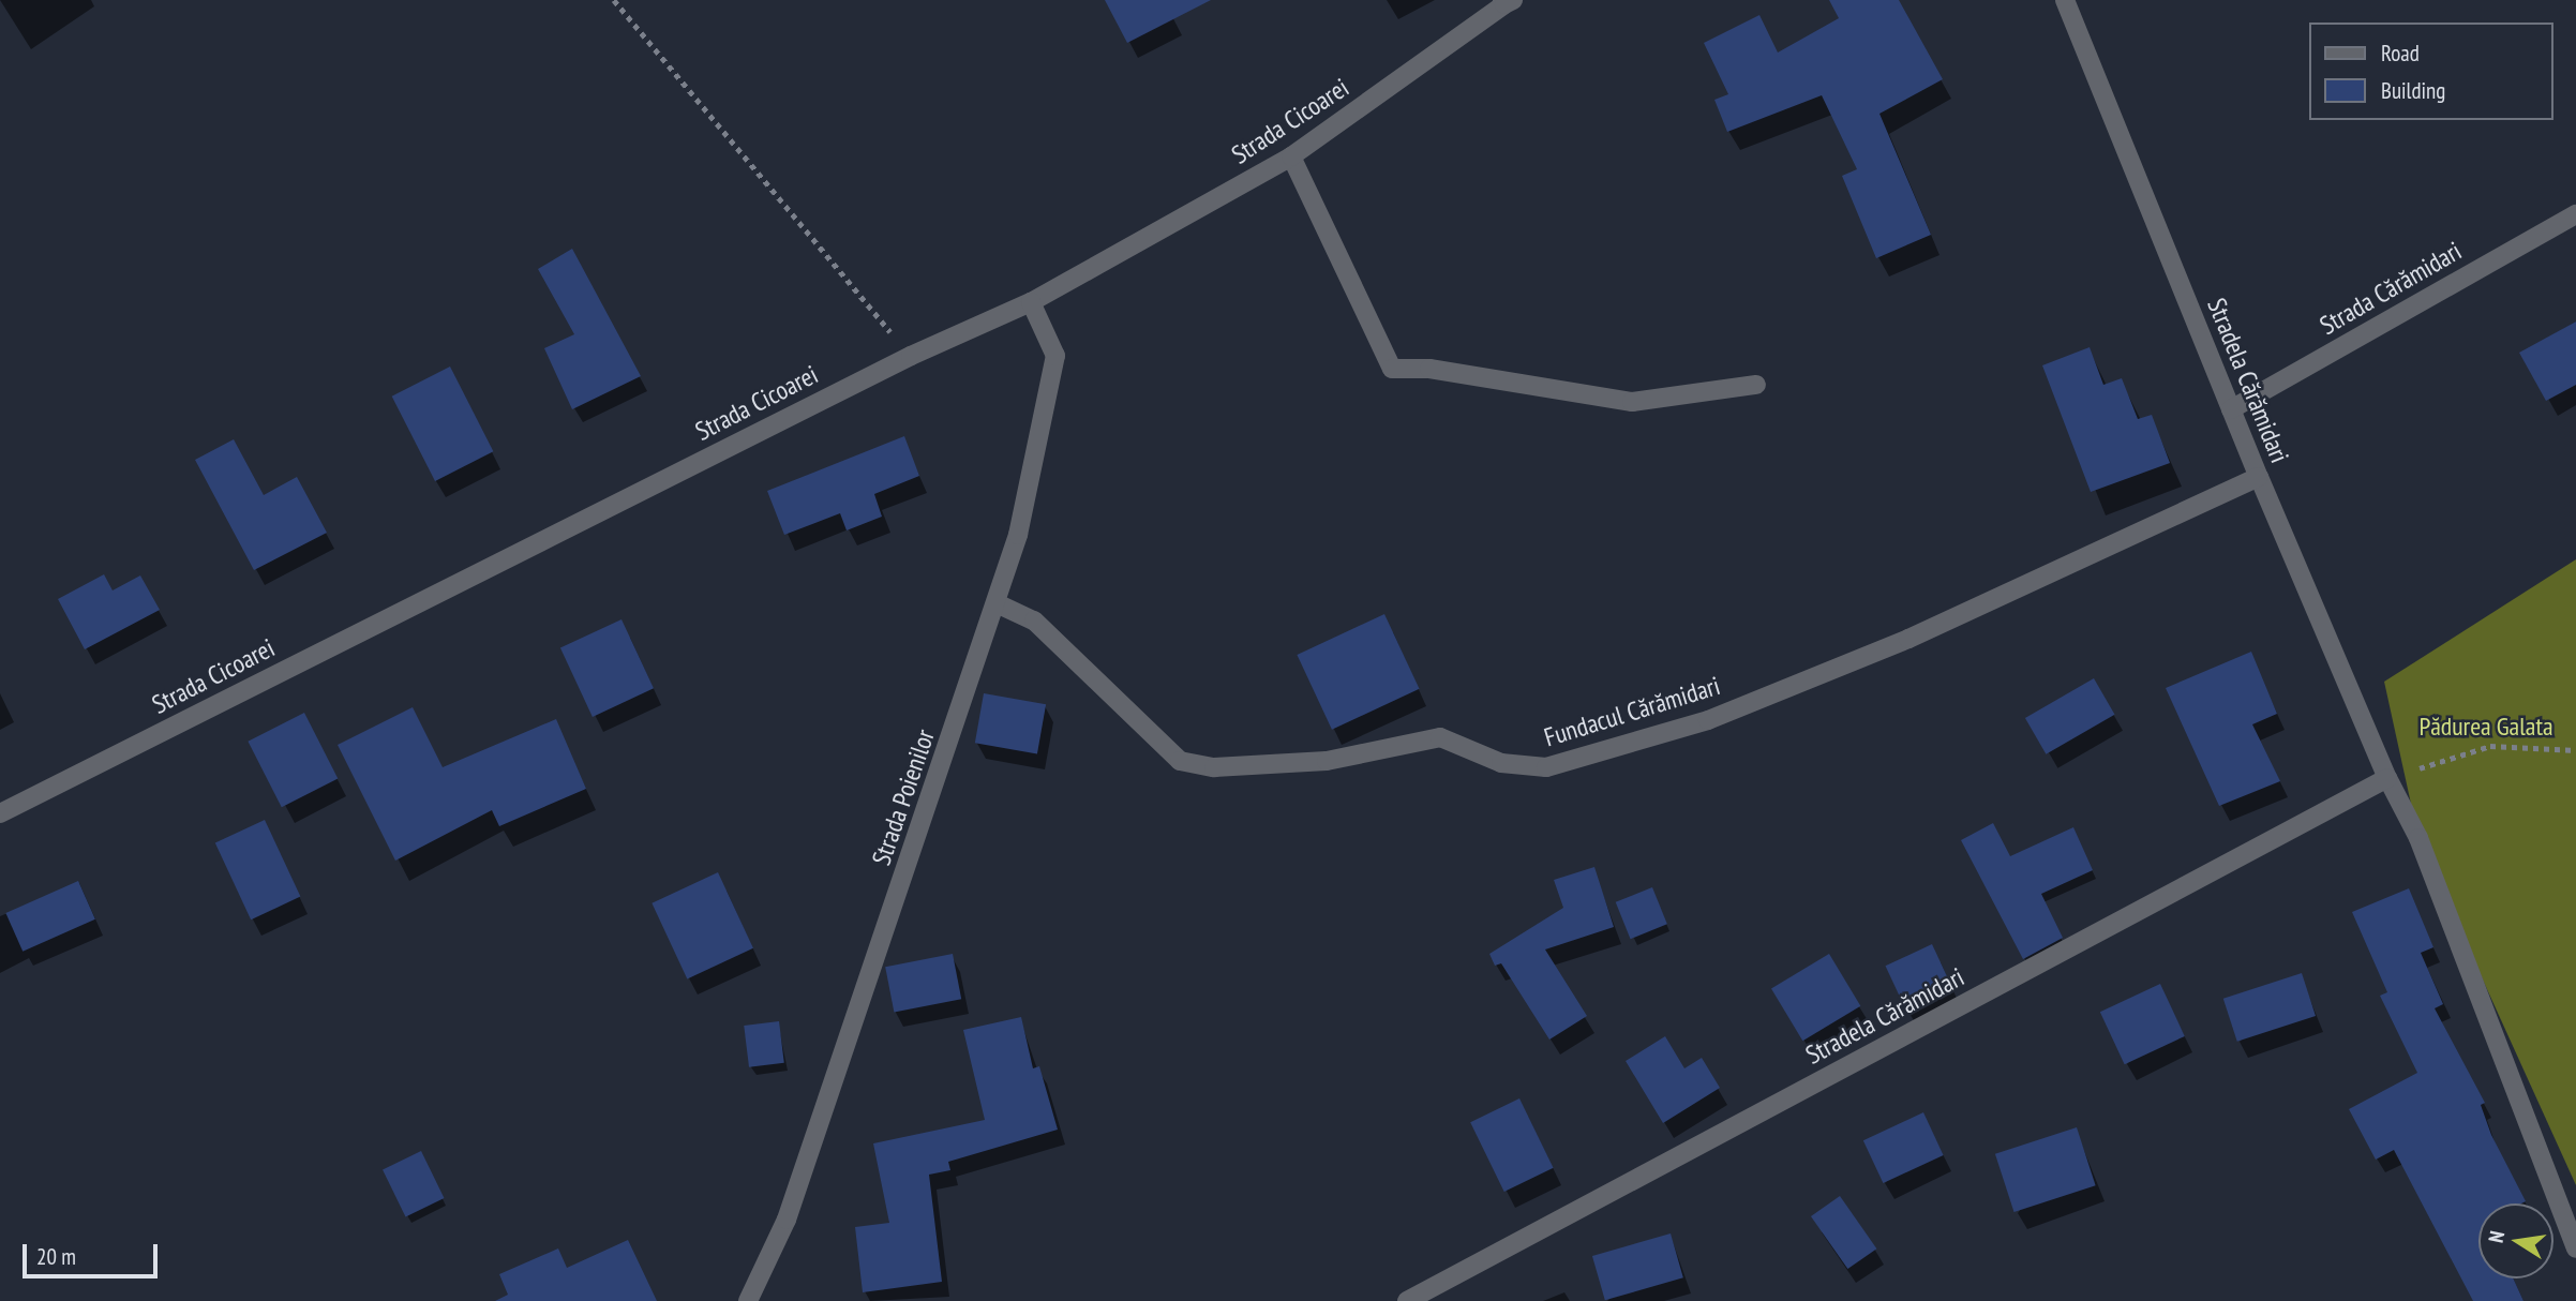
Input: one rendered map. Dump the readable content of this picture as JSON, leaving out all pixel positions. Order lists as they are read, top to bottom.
{
  "streets": {
    "street": [
      "Strada Cicoarei",
      "Strada Cărămidari",
      "Stradela Cărămidari",
      "Fundacul Cărămidari",
      "Strada Poienilor"
    ]
  },
  "crossings": [
    ["Strada Cicoarei", "Strada Poienilor"],
    ["Strada Cărămidari", "Stradela Cărămidari"],
    ["Stradela Cărămidari", "Fundacul Cărămidari"],
    ["Fundacul Cărămidari", "Strada Poienilor"]
  ],
  "parks": ["Pădurea Galata"],
  "legend": ["Road", "Building"],
  "scale_bar": "20 m",
  "north": "left"
}
